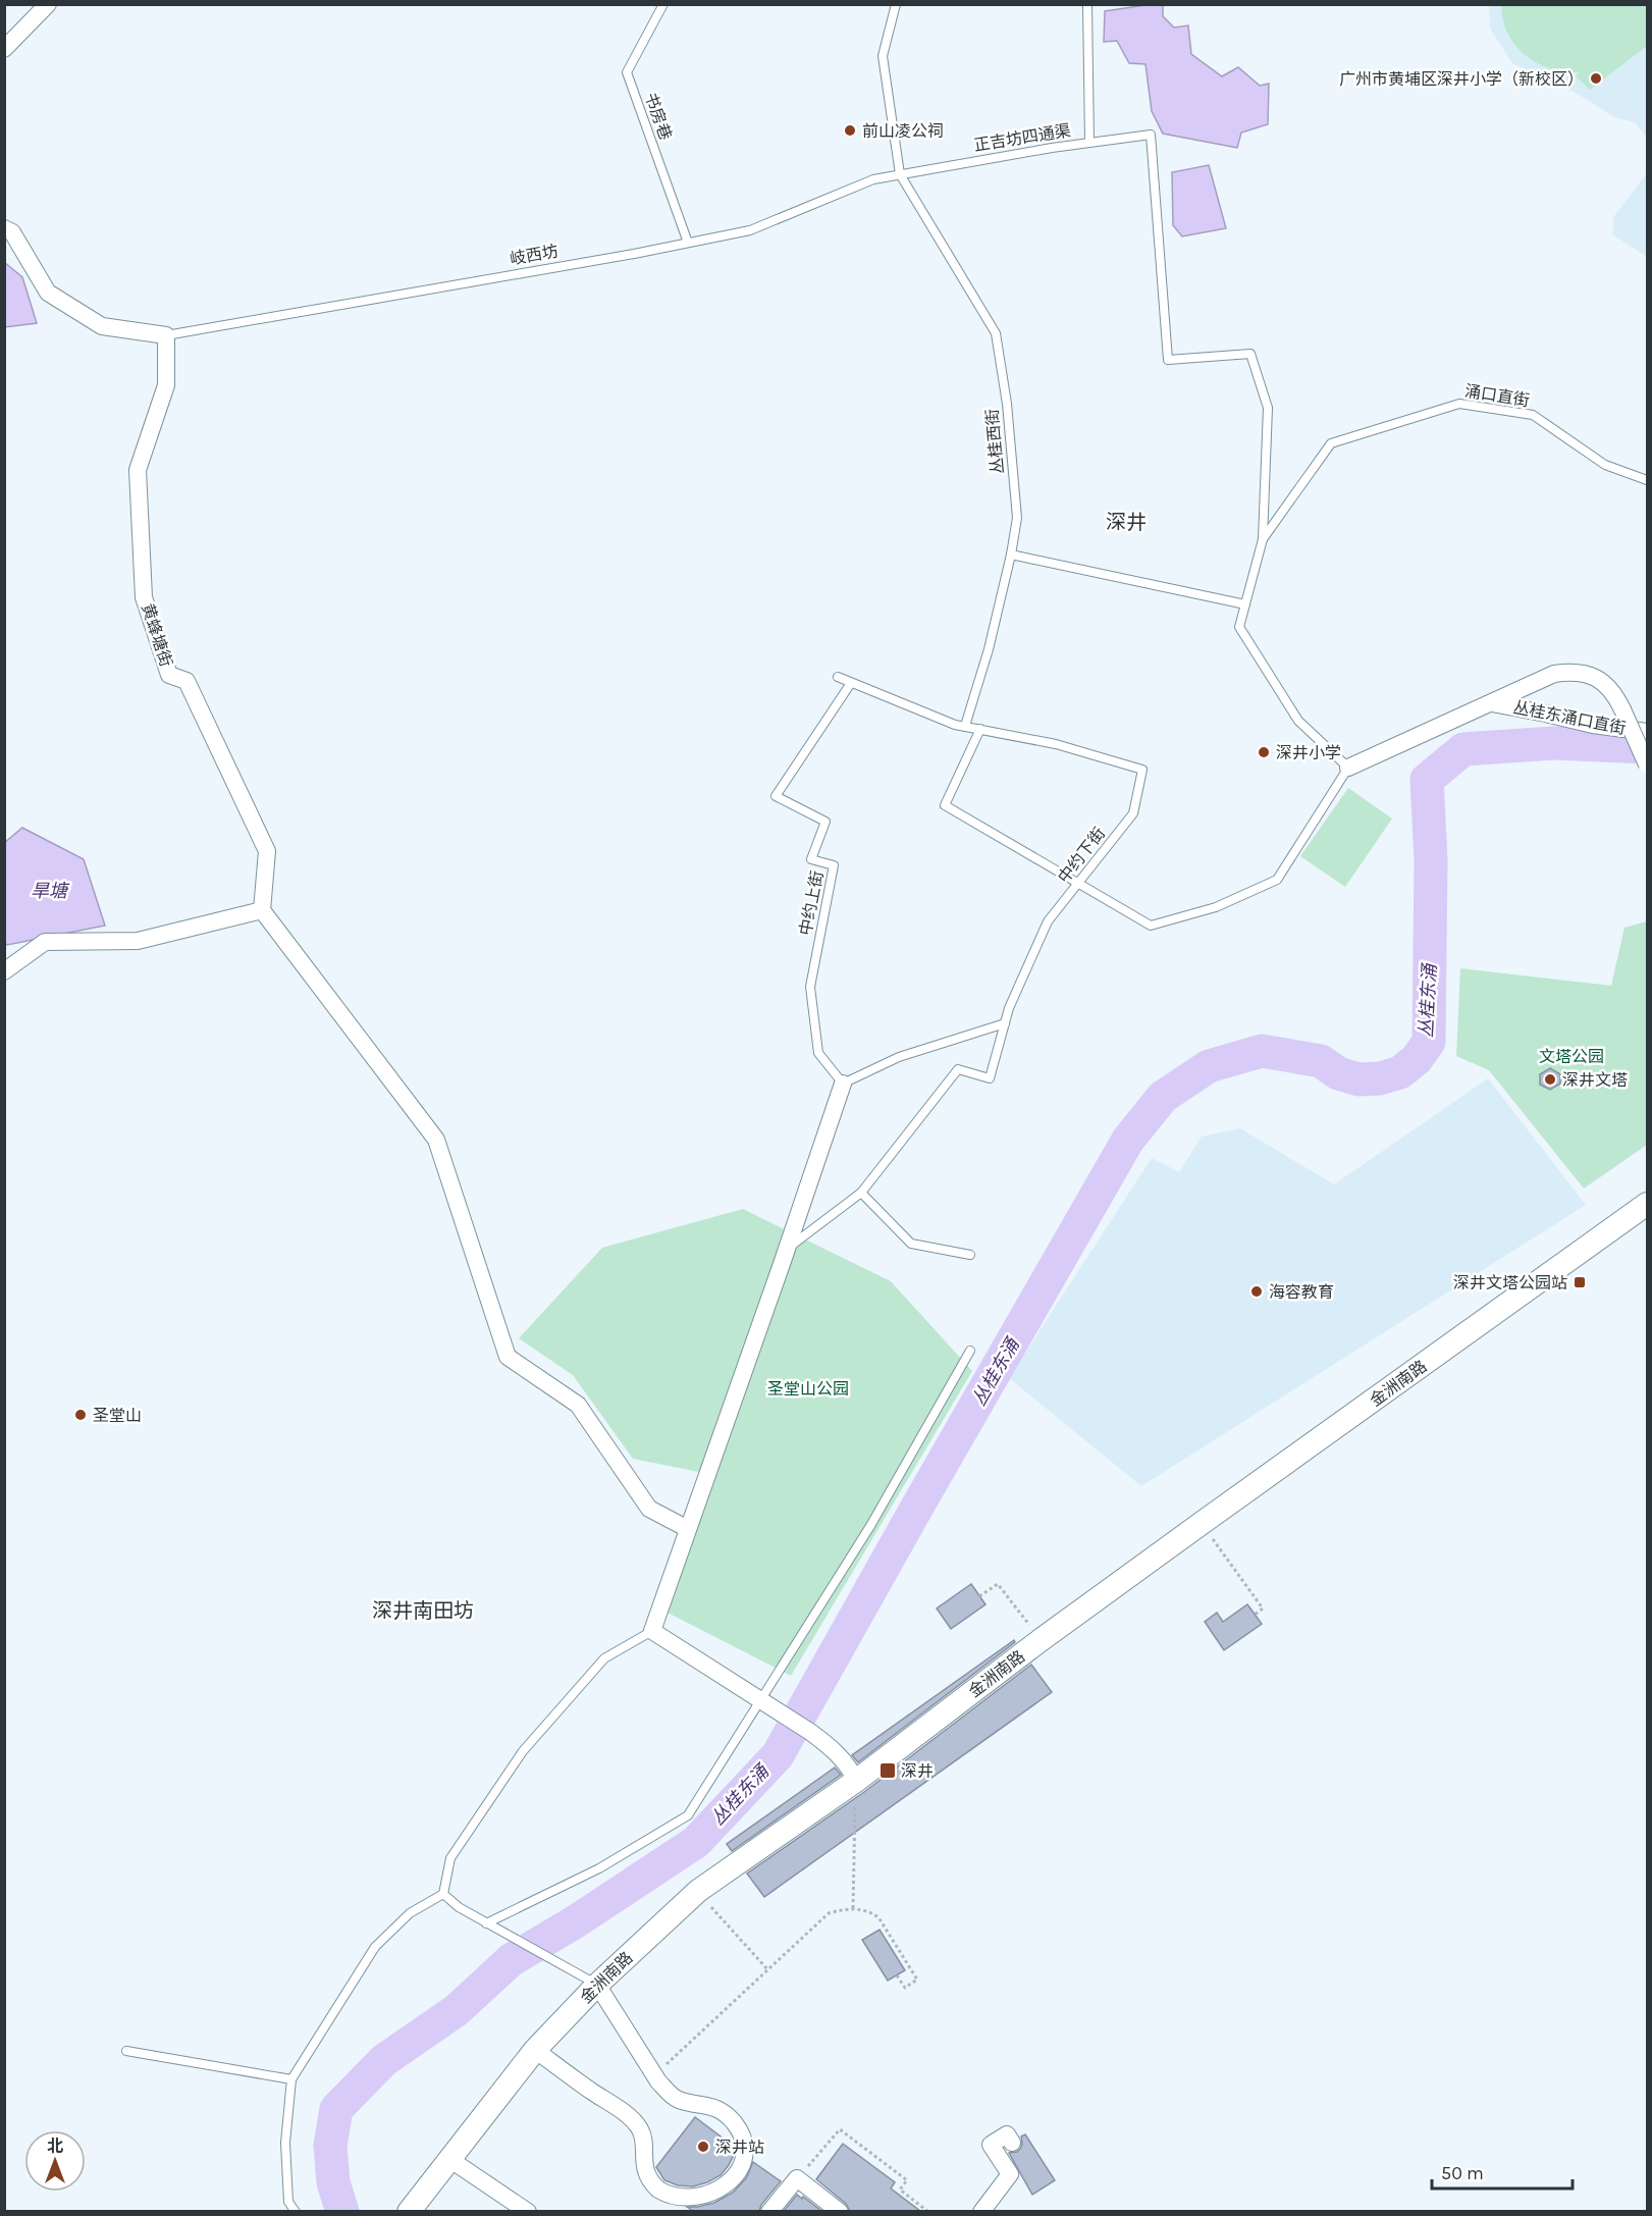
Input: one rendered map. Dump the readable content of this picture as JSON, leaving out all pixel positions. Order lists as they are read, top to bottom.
{
  "streets": {
    "main road": ["金洲南路"],
    "street": ["黄蜂塘街", "丛桂东涌口直街"],
    "lane": [
      "书房巷",
      "正吉坊四通渠",
      "岐西坊",
      "涌口直街",
      "丛桂西街",
      "中约下街",
      "中约上街"
    ]
  },
  "crossings": [
    ["书房巷", "岐西坊"],
    ["正吉坊四通渠", "岐西坊"],
    ["正吉坊四通渠", "涌口直街"],
    ["正吉坊四通渠", "丛桂西街"],
    ["岐西坊", "丛桂西街"],
    ["岐西坊", "黄蜂塘街"],
    ["丛桂西街", "中约下街"],
    ["中约下街", "中约上街"]
  ],
  "districts": ["深井", "深井南田坊"],
  "water": ["旱塘", "丛桂东涌"],
  "parks": ["文塔公园", "圣堂山公园"],
  "places": {
    "other": [
      "广州市黄埔区深井小学（新校区）",
      "前山凌公祠",
      "深井小学",
      "深井文塔",
      "海容教育",
      "圣堂山",
      "深井站"
    ],
    "transit": ["深井文塔公园站", "深井"]
  },
  "scale_bar": "50 m",
  "north": "top"
}
